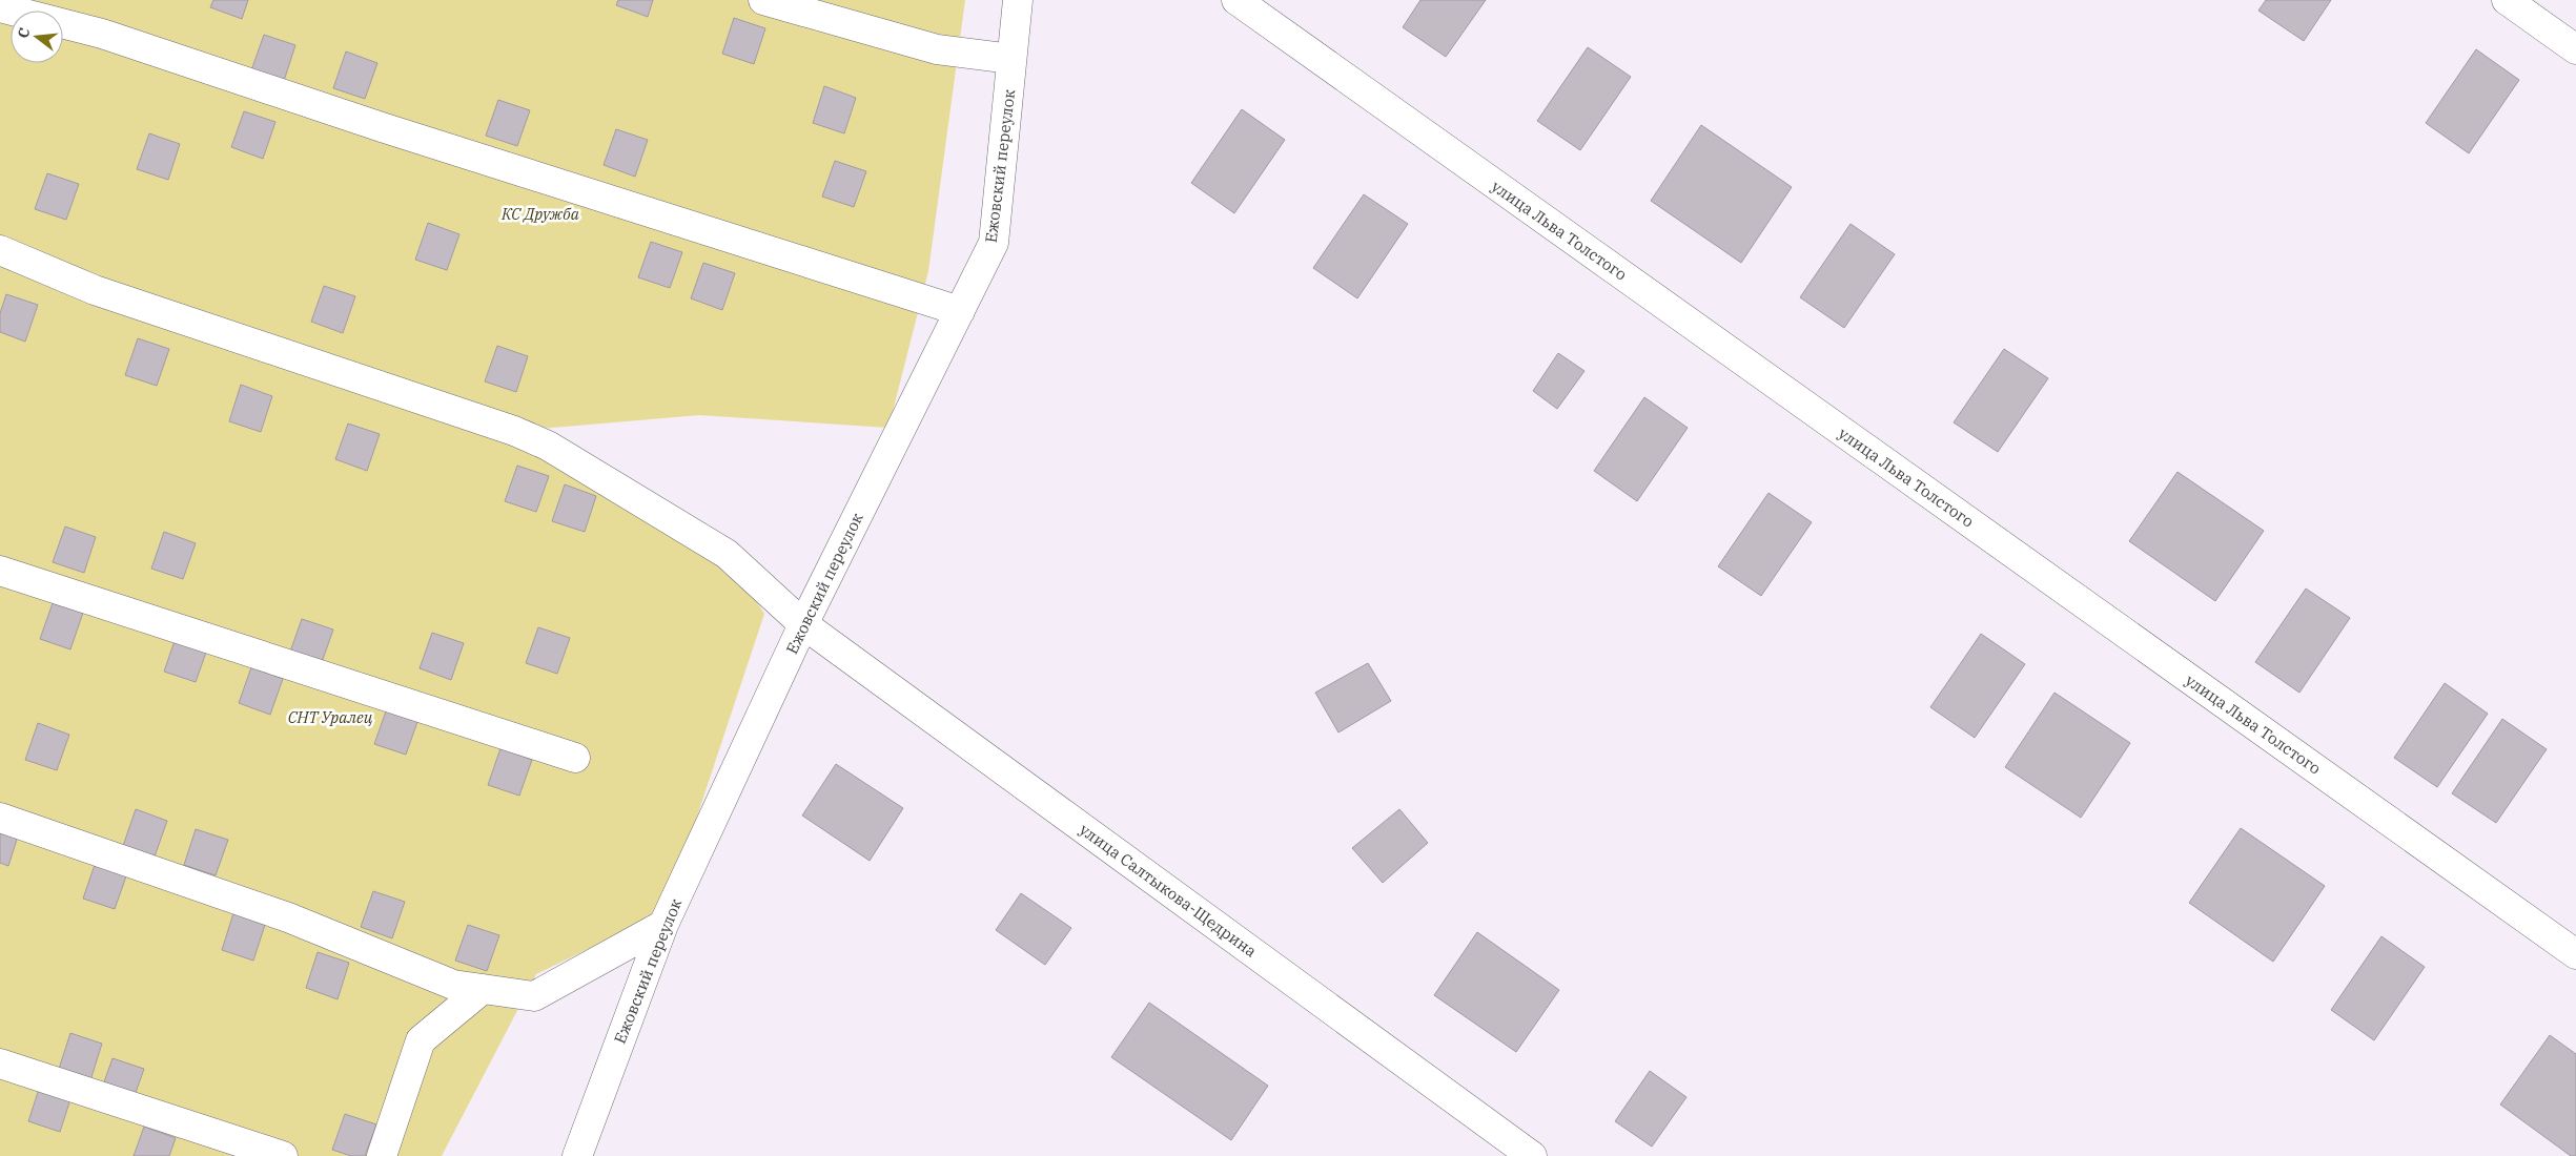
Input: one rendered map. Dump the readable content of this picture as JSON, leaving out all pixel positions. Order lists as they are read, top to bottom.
{
  "streets": {
    "street": ["Ежовский переулок", "улица Льва Толстого", "улица Салтыкова-Щедрина"]
  },
  "crossings": [
    ["Ежовский переулок", "улица Салтыкова-Щедрина"]
  ],
  "parks": ["КС Дружба", "СНТ Уралец"],
  "north": "left"
}
